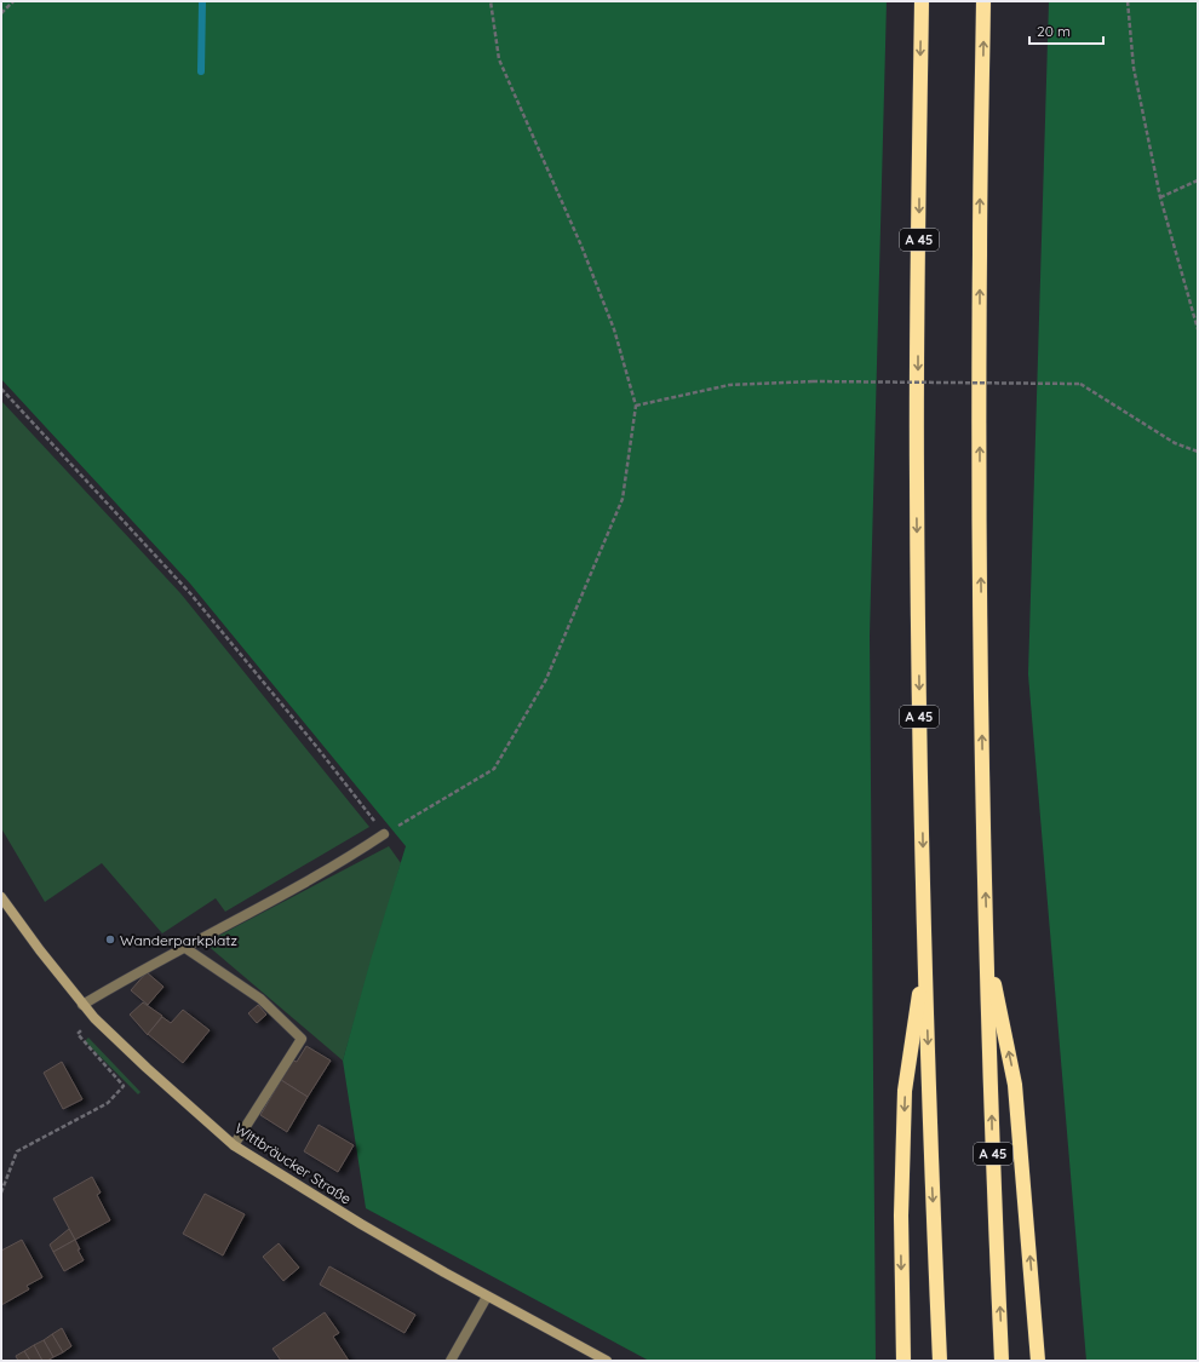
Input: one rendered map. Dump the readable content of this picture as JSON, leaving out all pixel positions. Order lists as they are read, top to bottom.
{
  "streets": {
    "highway": ["A 45"],
    "main road": ["Wittbräucker Straße"]
  },
  "places": ["Wanderparkplatz"],
  "scale_bar": "20 m"
}
